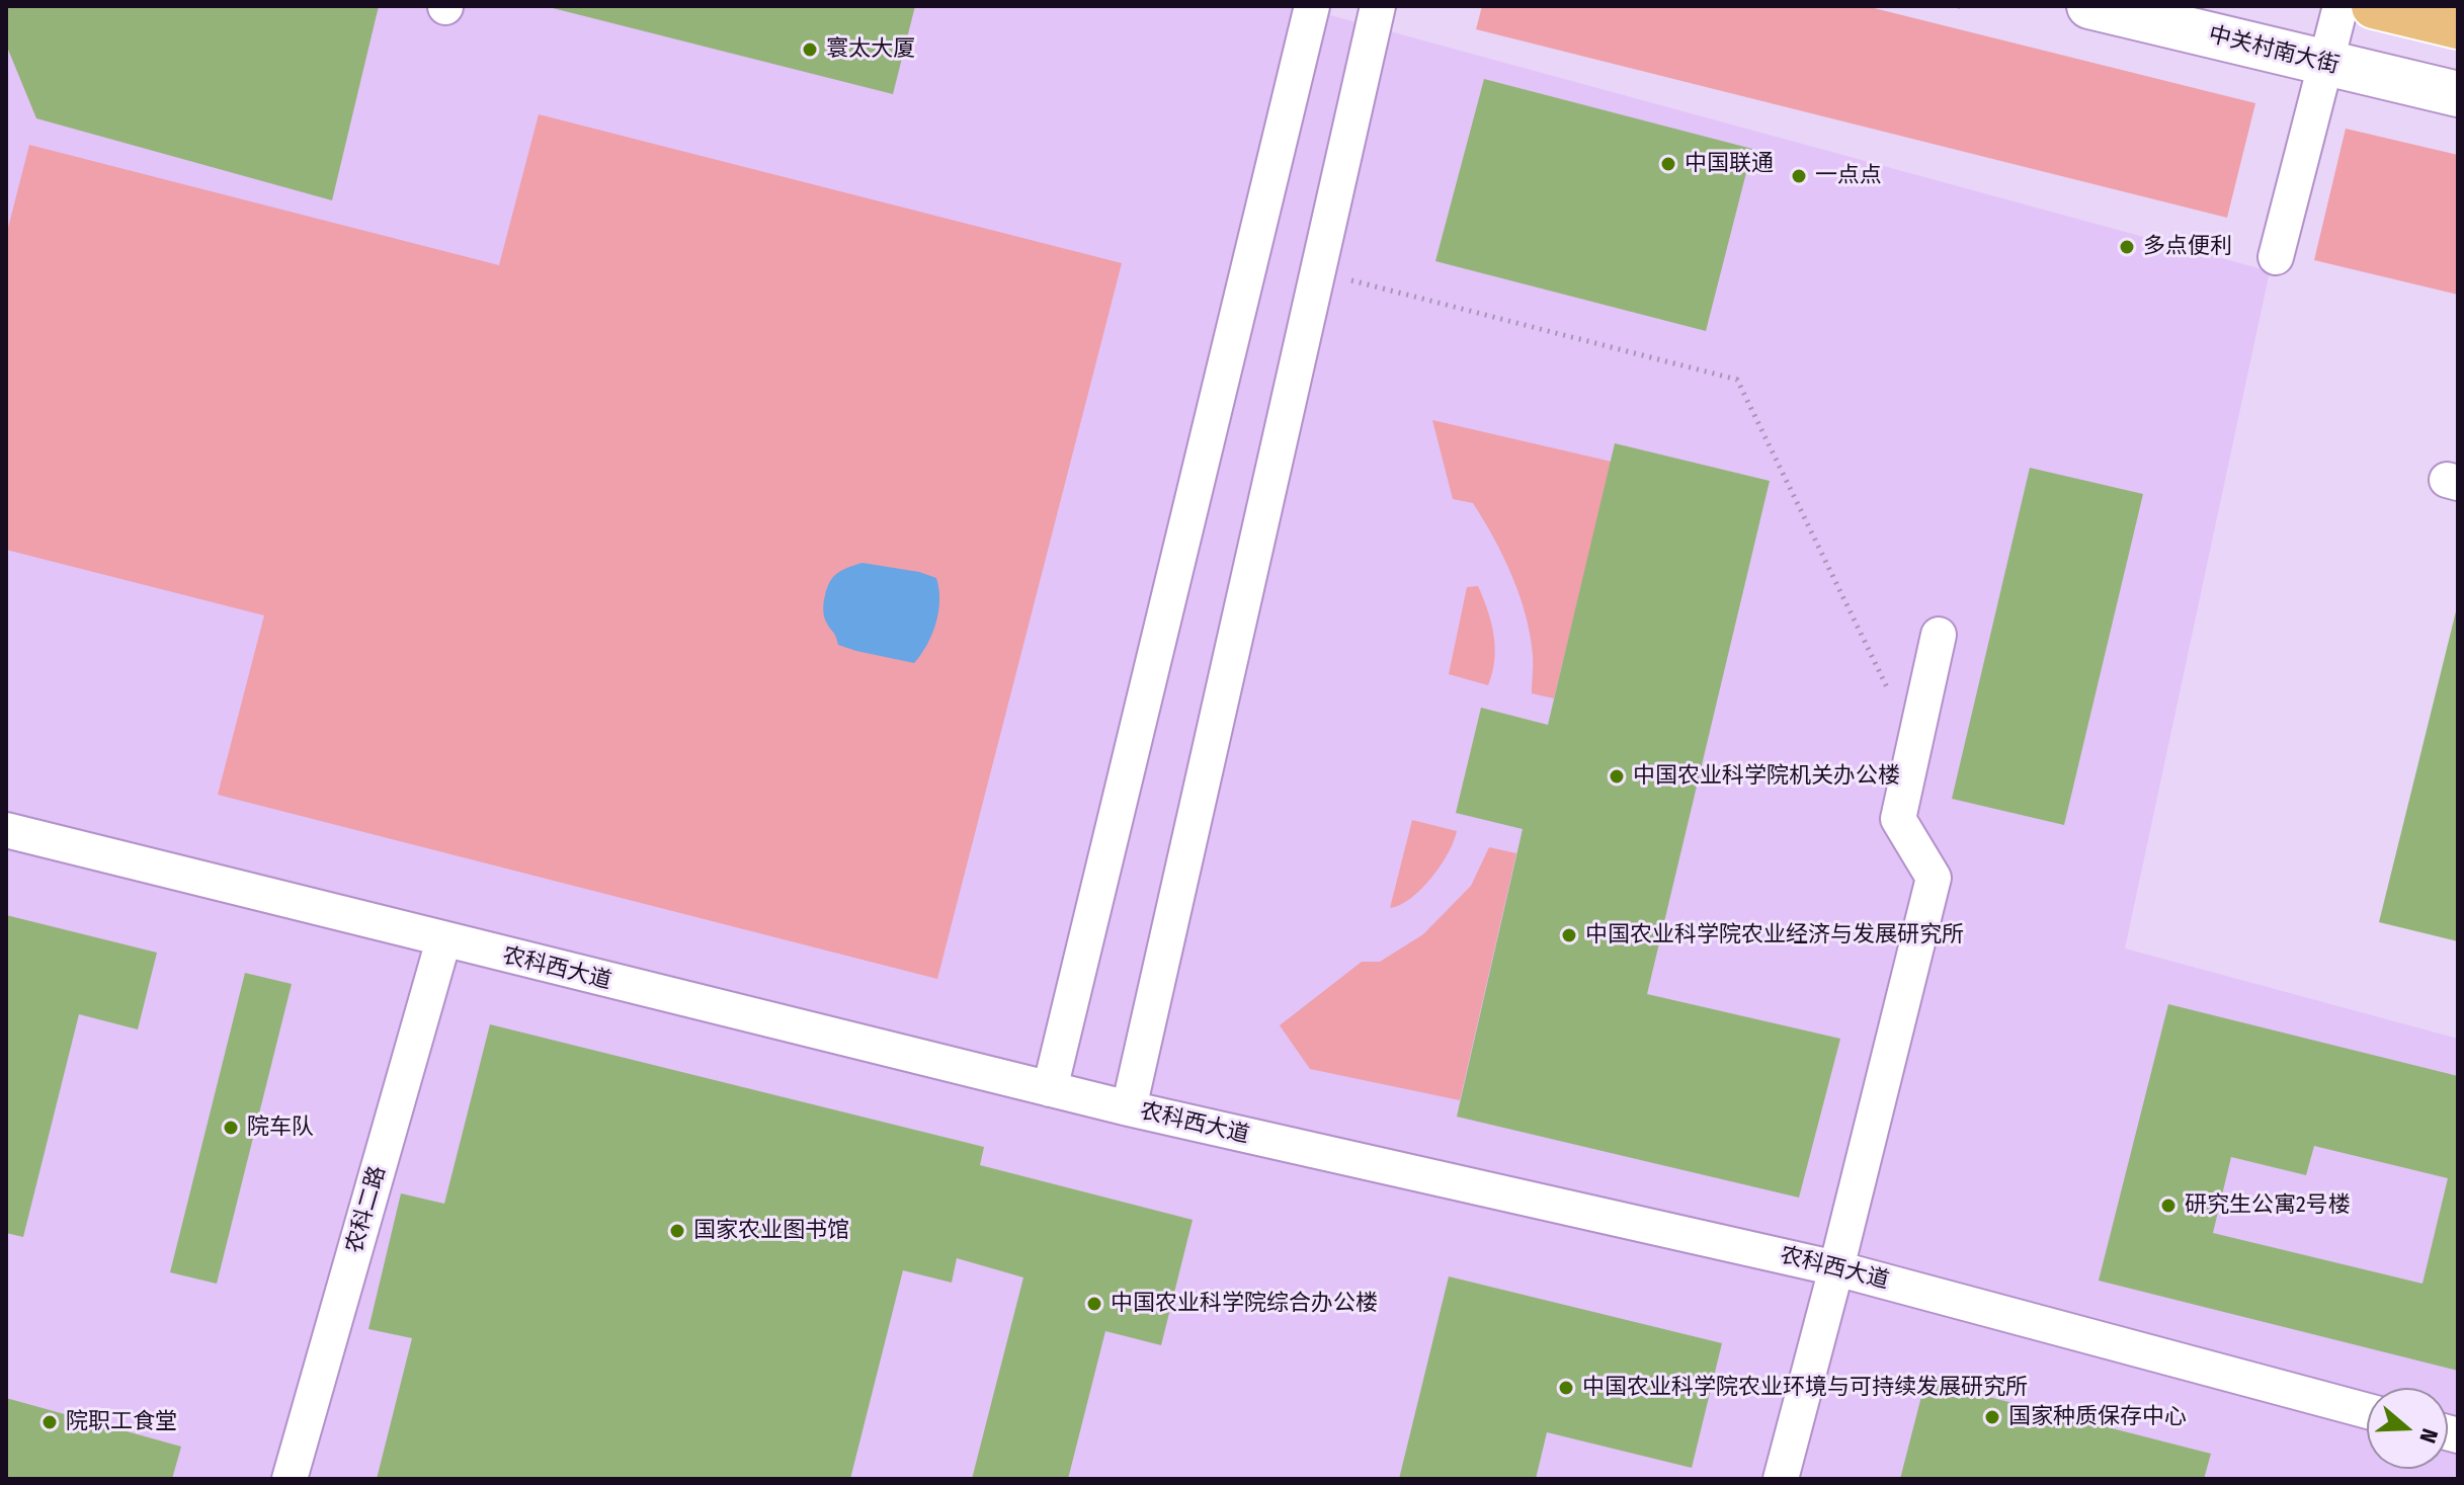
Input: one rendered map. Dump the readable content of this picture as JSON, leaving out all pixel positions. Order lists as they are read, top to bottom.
{
  "streets": {
    "street": ["中关村南大街", "农科西大道", "农科二路"]
  },
  "crossings": [
    ["农科西大道", "农科二路"]
  ],
  "places": [
    "寰太大厦",
    "中国联通",
    "一点点",
    "多点便利",
    "中国农业科学院机关办公楼",
    "中国农业科学院农业经济与发展研究所",
    "院车队",
    "研究生公寓2号楼",
    "国家农业图书馆",
    "中国农业科学院综合办公楼",
    "中国农业科学院农业环境与可持续发展研究所",
    "国家种质保存中心",
    "院职工食堂"
  ],
  "north": "right"
}
